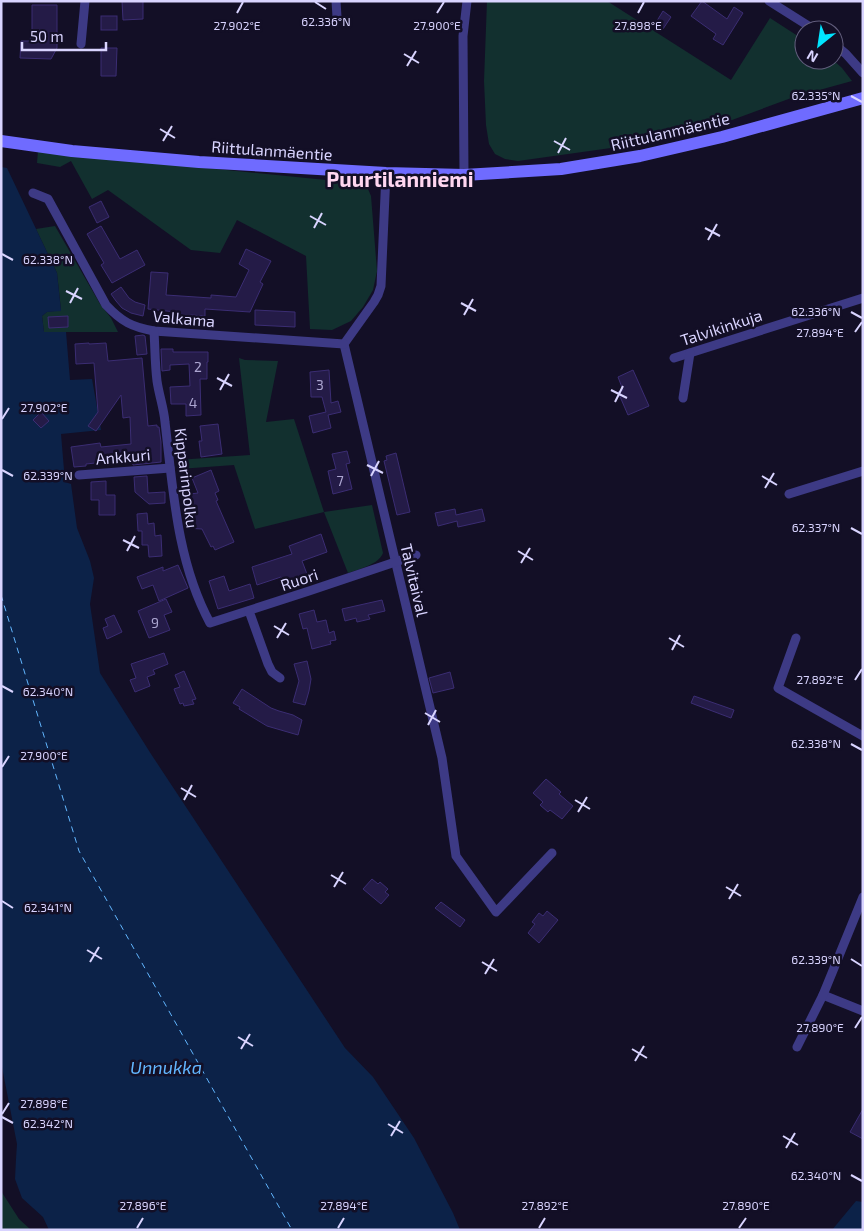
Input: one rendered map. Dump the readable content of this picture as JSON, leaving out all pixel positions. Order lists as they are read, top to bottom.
{
  "streets": {
    "street": [
      "Riittulanmäentie",
      "Valkama",
      "Talvikinkuja",
      "Ankkuri",
      "Kipparinpolku",
      "Ruori",
      "Talvitaival"
    ]
  },
  "crossings": [
    ["Valkama", "Kipparinpolku"],
    ["Valkama", "Talvitaival"],
    ["Ankkuri", "Kipparinpolku"],
    ["Kipparinpolku", "Ruori"],
    ["Ruori", "Talvitaival"]
  ],
  "districts": ["Puurtilanniemi"],
  "water": ["Unnukka"],
  "house_numbers": [
    "2",
    "3",
    "4",
    "7",
    "9"
  ],
  "scale_bar": "50 m",
  "north": "bottom left",
  "coordinates": [
    "62.336°N",
    "27.902°E",
    "27.900°E",
    "27.898°E",
    "62.335°N",
    "62.338°N",
    "27.894°E",
    "62.339°N",
    "62.337°N",
    "27.892°E",
    "62.340°N",
    "62.341°N",
    "27.890°E",
    "62.342°N",
    "27.896°E"
  ]
}
